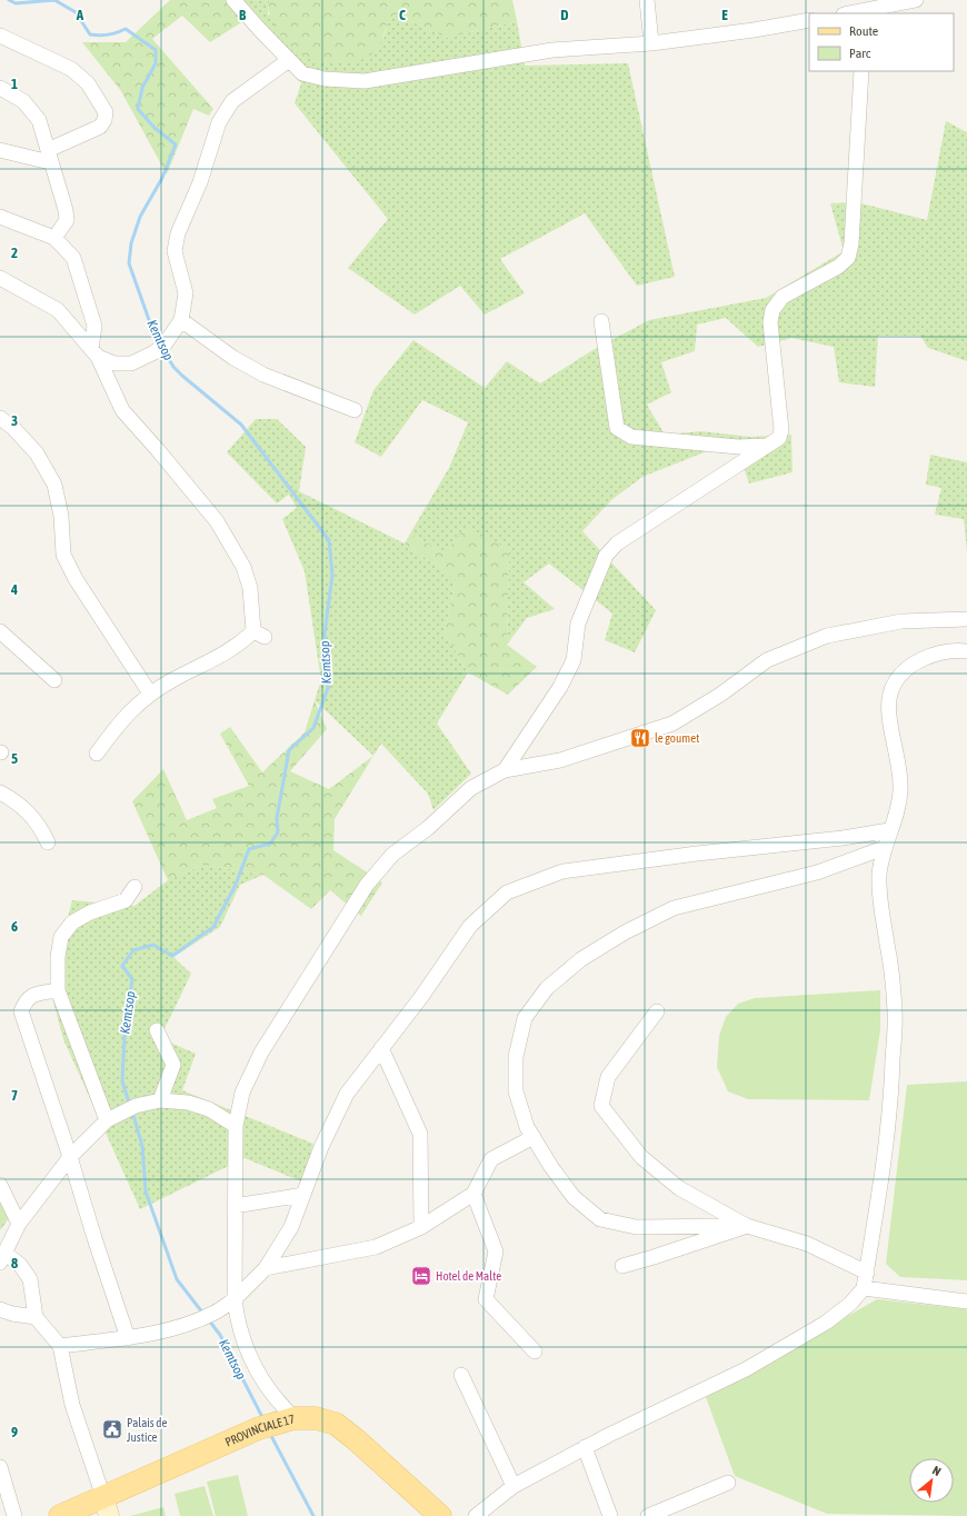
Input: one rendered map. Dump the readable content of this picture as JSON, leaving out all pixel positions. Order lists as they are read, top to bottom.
{
  "streets": {
    "main road": ["PROVINCIALE 17"]
  },
  "water": ["Kemtsop"],
  "places": {
    "restaurant": ["le goumet"],
    "hotel": ["Hotel de Malte"],
    "public building": ["Palais de Justice"]
  },
  "legend": ["Route", "Parc"],
  "north": "top right",
  "grid": {
    "columns": [
      "A",
      "B",
      "C",
      "D",
      "E"
    ],
    "rows": [
      "1",
      "2",
      "3",
      "4",
      "5",
      "6",
      "7",
      "8",
      "9"
    ]
  }
}
